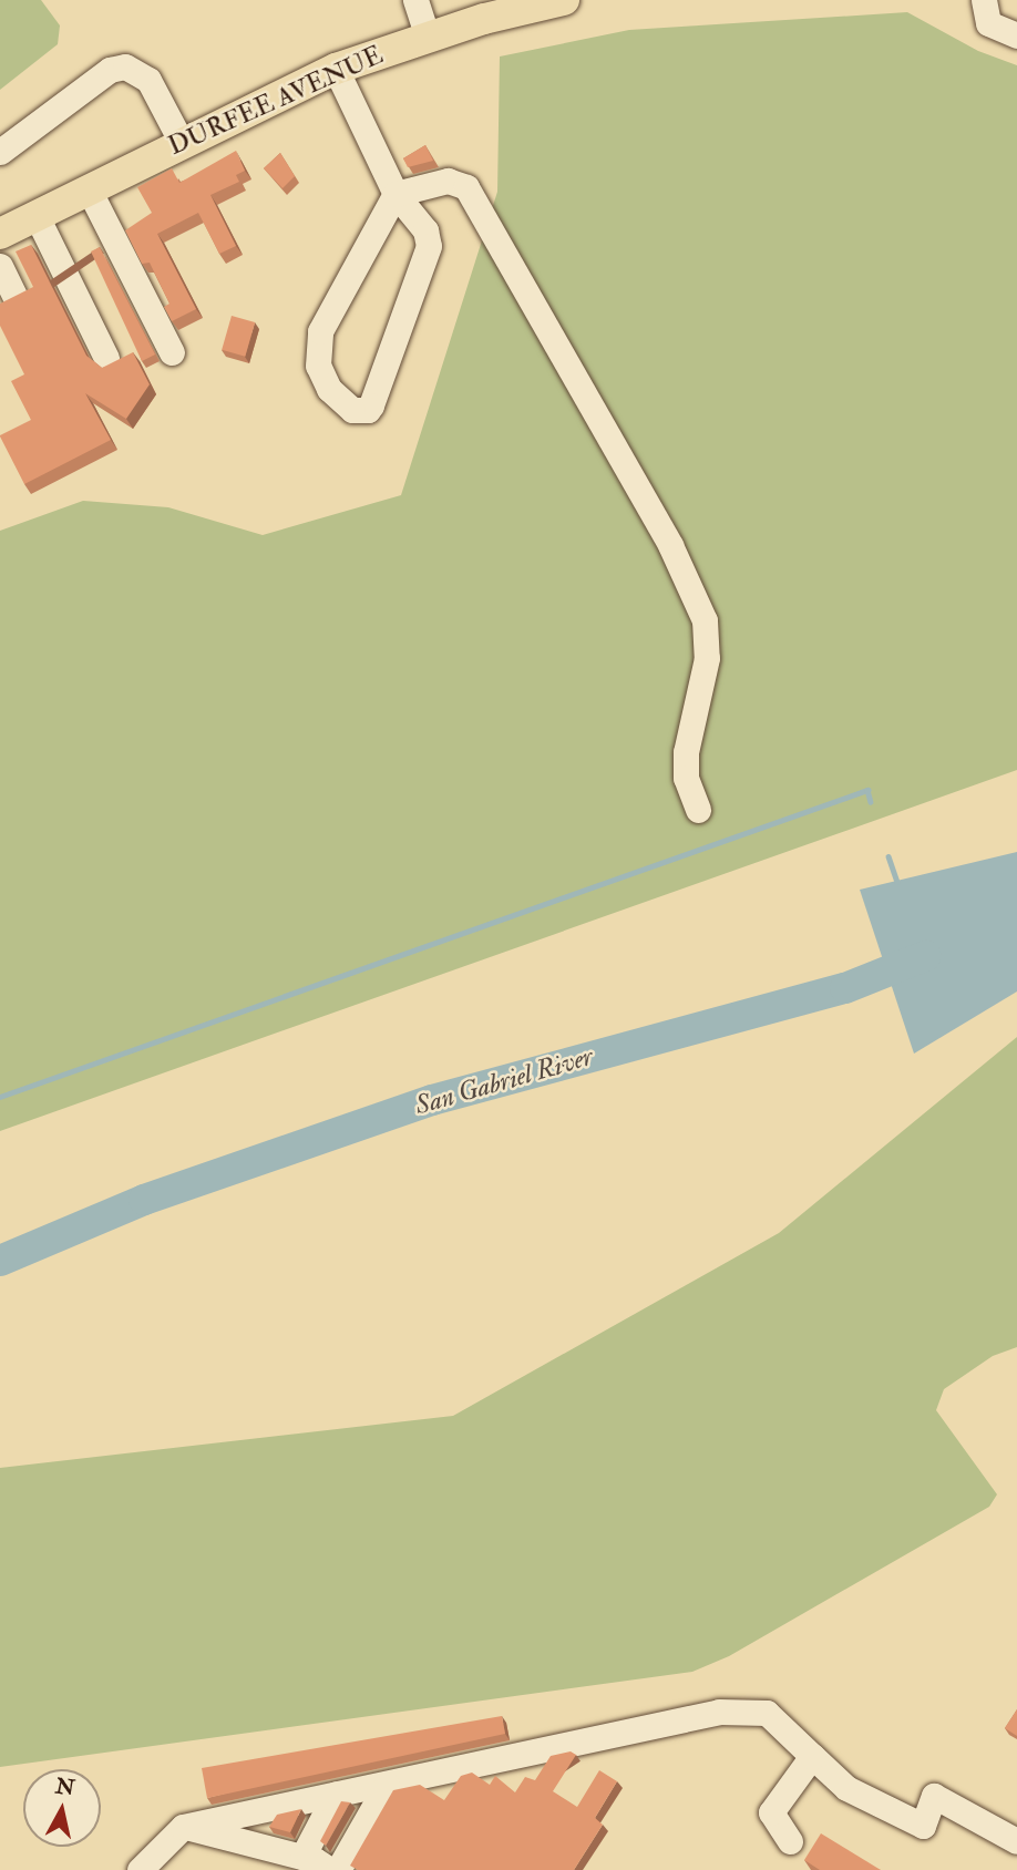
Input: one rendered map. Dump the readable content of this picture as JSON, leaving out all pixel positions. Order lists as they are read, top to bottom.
{
  "streets": {
    "main road": ["DURFEE AVENUE"]
  },
  "water": ["San Gabriel River"],
  "north": "top"
}
